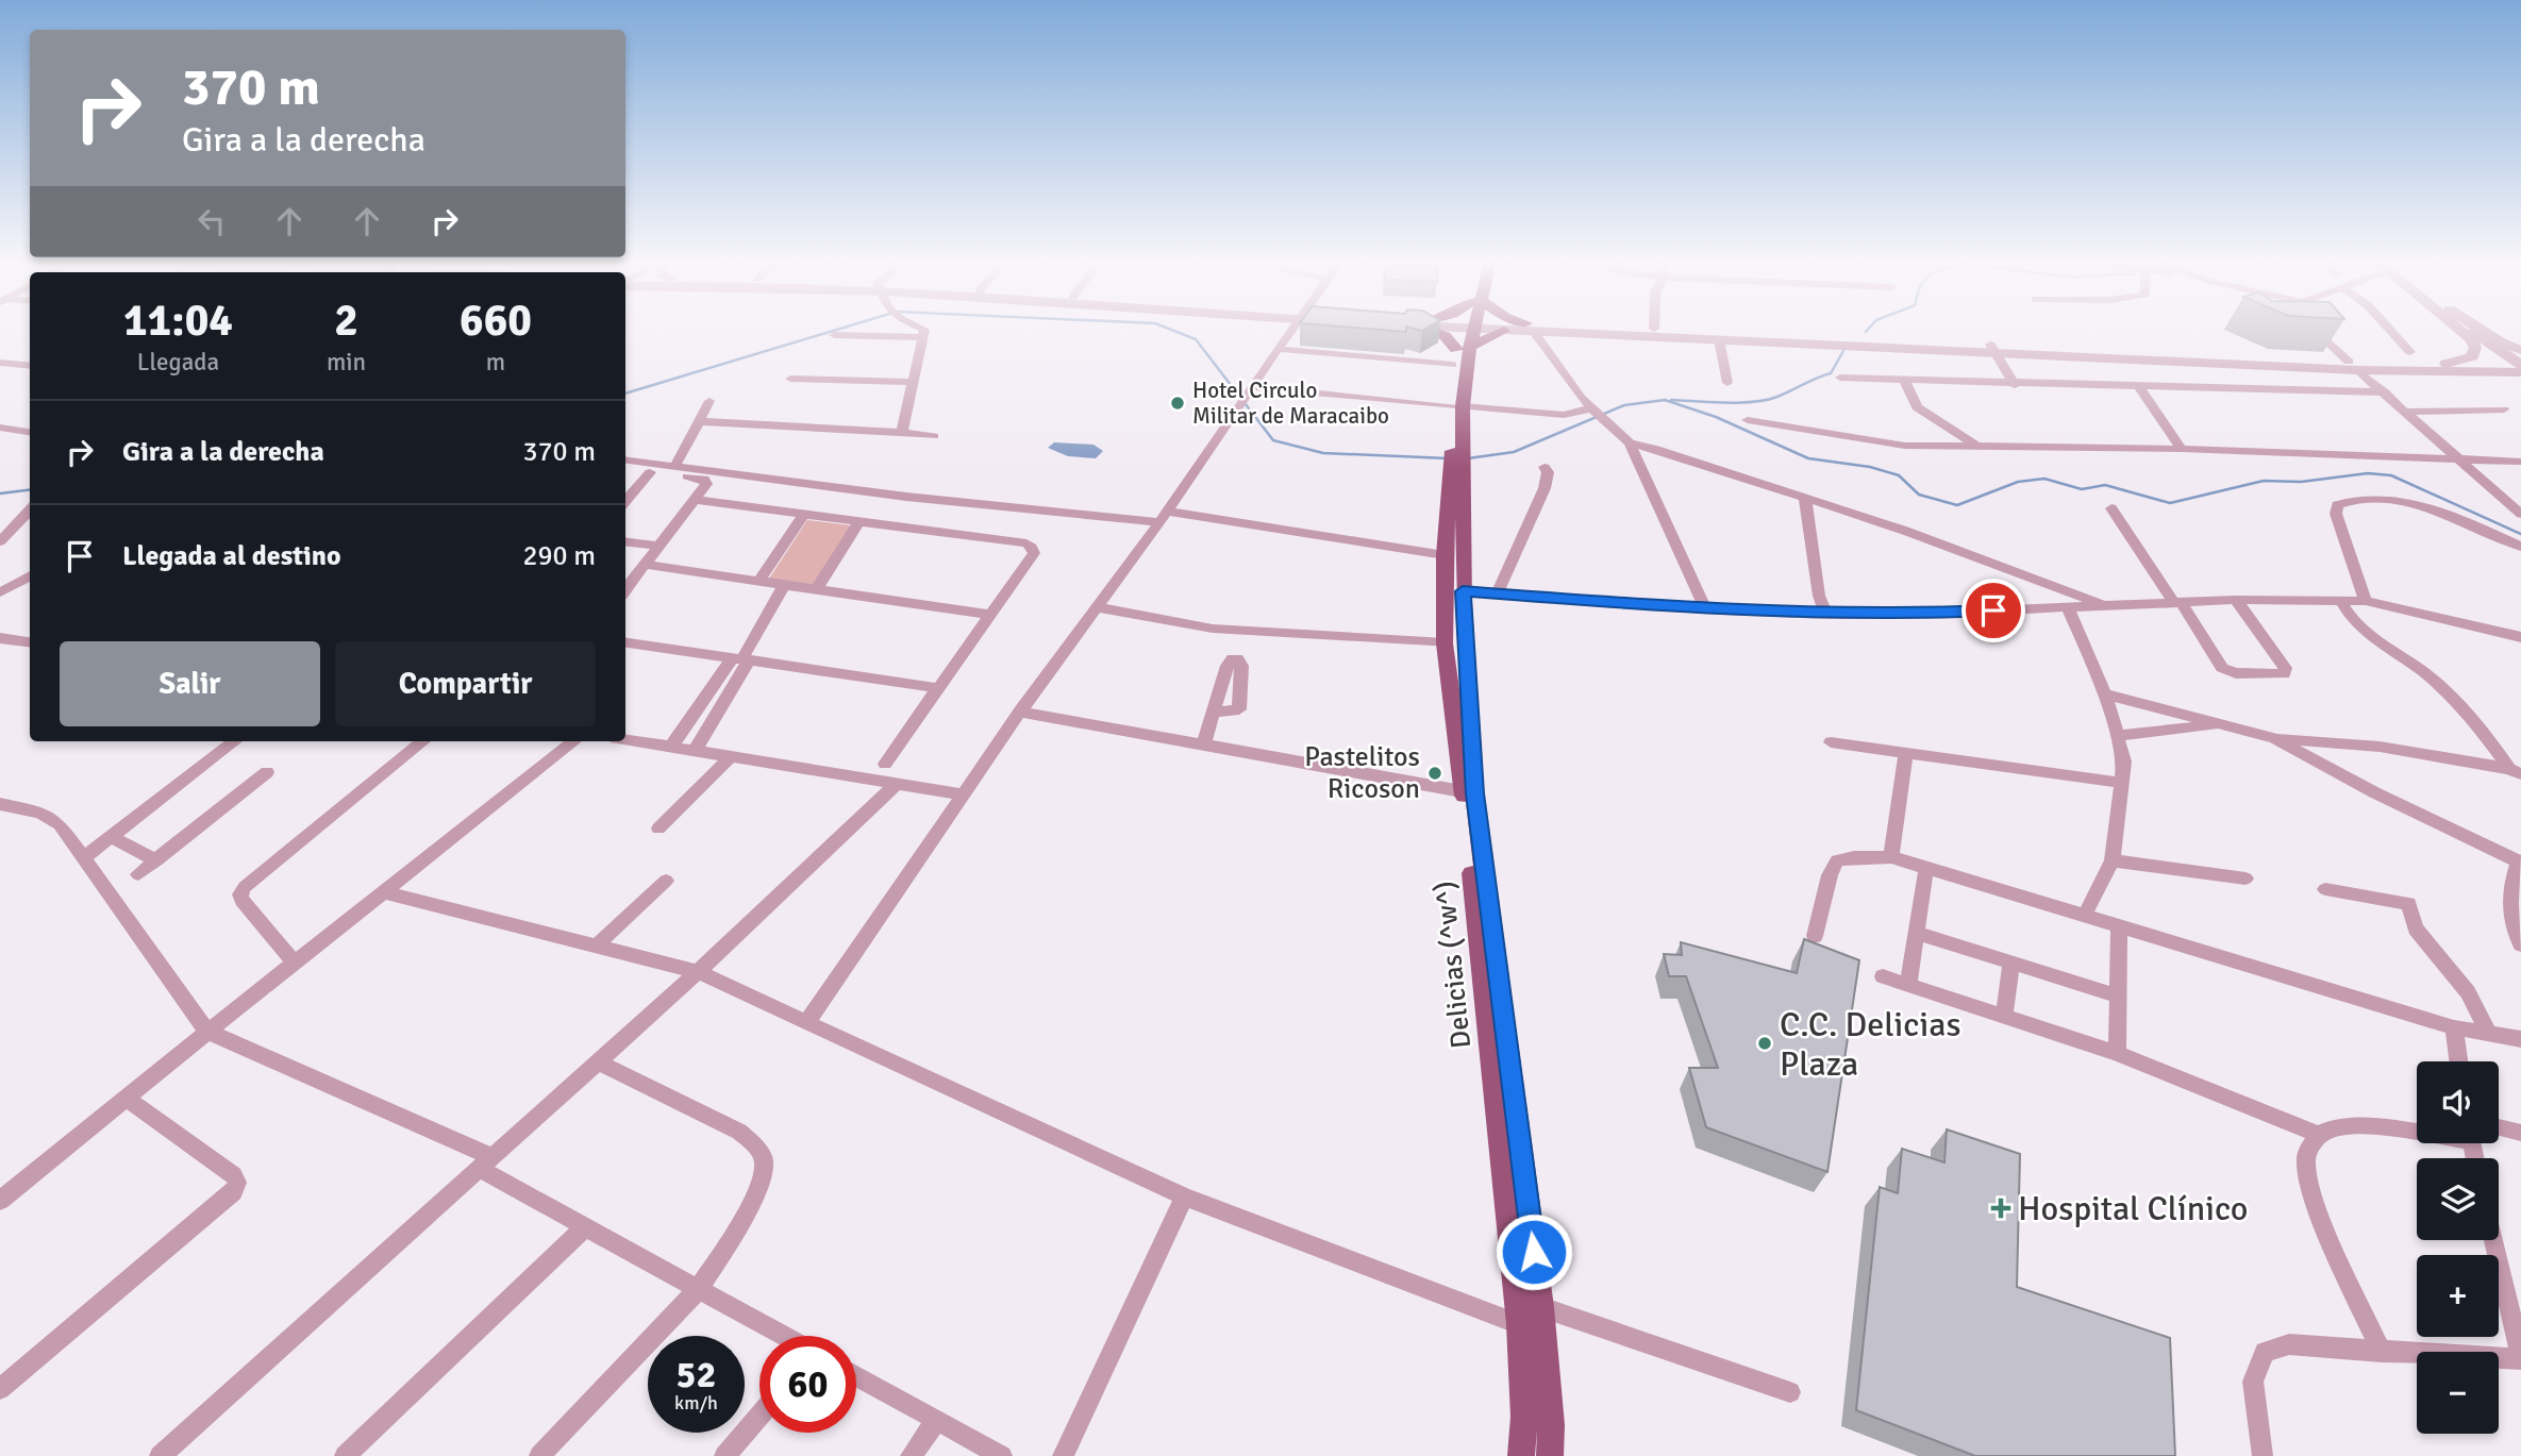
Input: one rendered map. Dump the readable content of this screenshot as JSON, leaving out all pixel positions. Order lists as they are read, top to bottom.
{
  "streets": {
    "main road": ["Delicias (^w^)"]
  },
  "places": {
    "other": ["Hotel Circulo Militar de Maracaibo", "Pastelitos Ricoson", "C.C. Delicias Plaza"],
    "health": ["Hospital Clínico"]
  },
  "page": {
    "turn": ["370 m", "Gira a la derecha"],
    "eta": [
      "11:04",
      "Llegada",
      "2",
      "min",
      "660",
      "m"
    ],
    "list": [
      {
        "name": "Gira a la derecha",
        "value": "370 m"
      },
      {
        "name": "Llegada al destino",
        "value": "290 m"
      }
    ],
    "buttons": ["Salir", "Compartir"],
    "map_buttons": ["+", "−"],
    "speed": "52 km/h",
    "limit": "60"
  }
}
